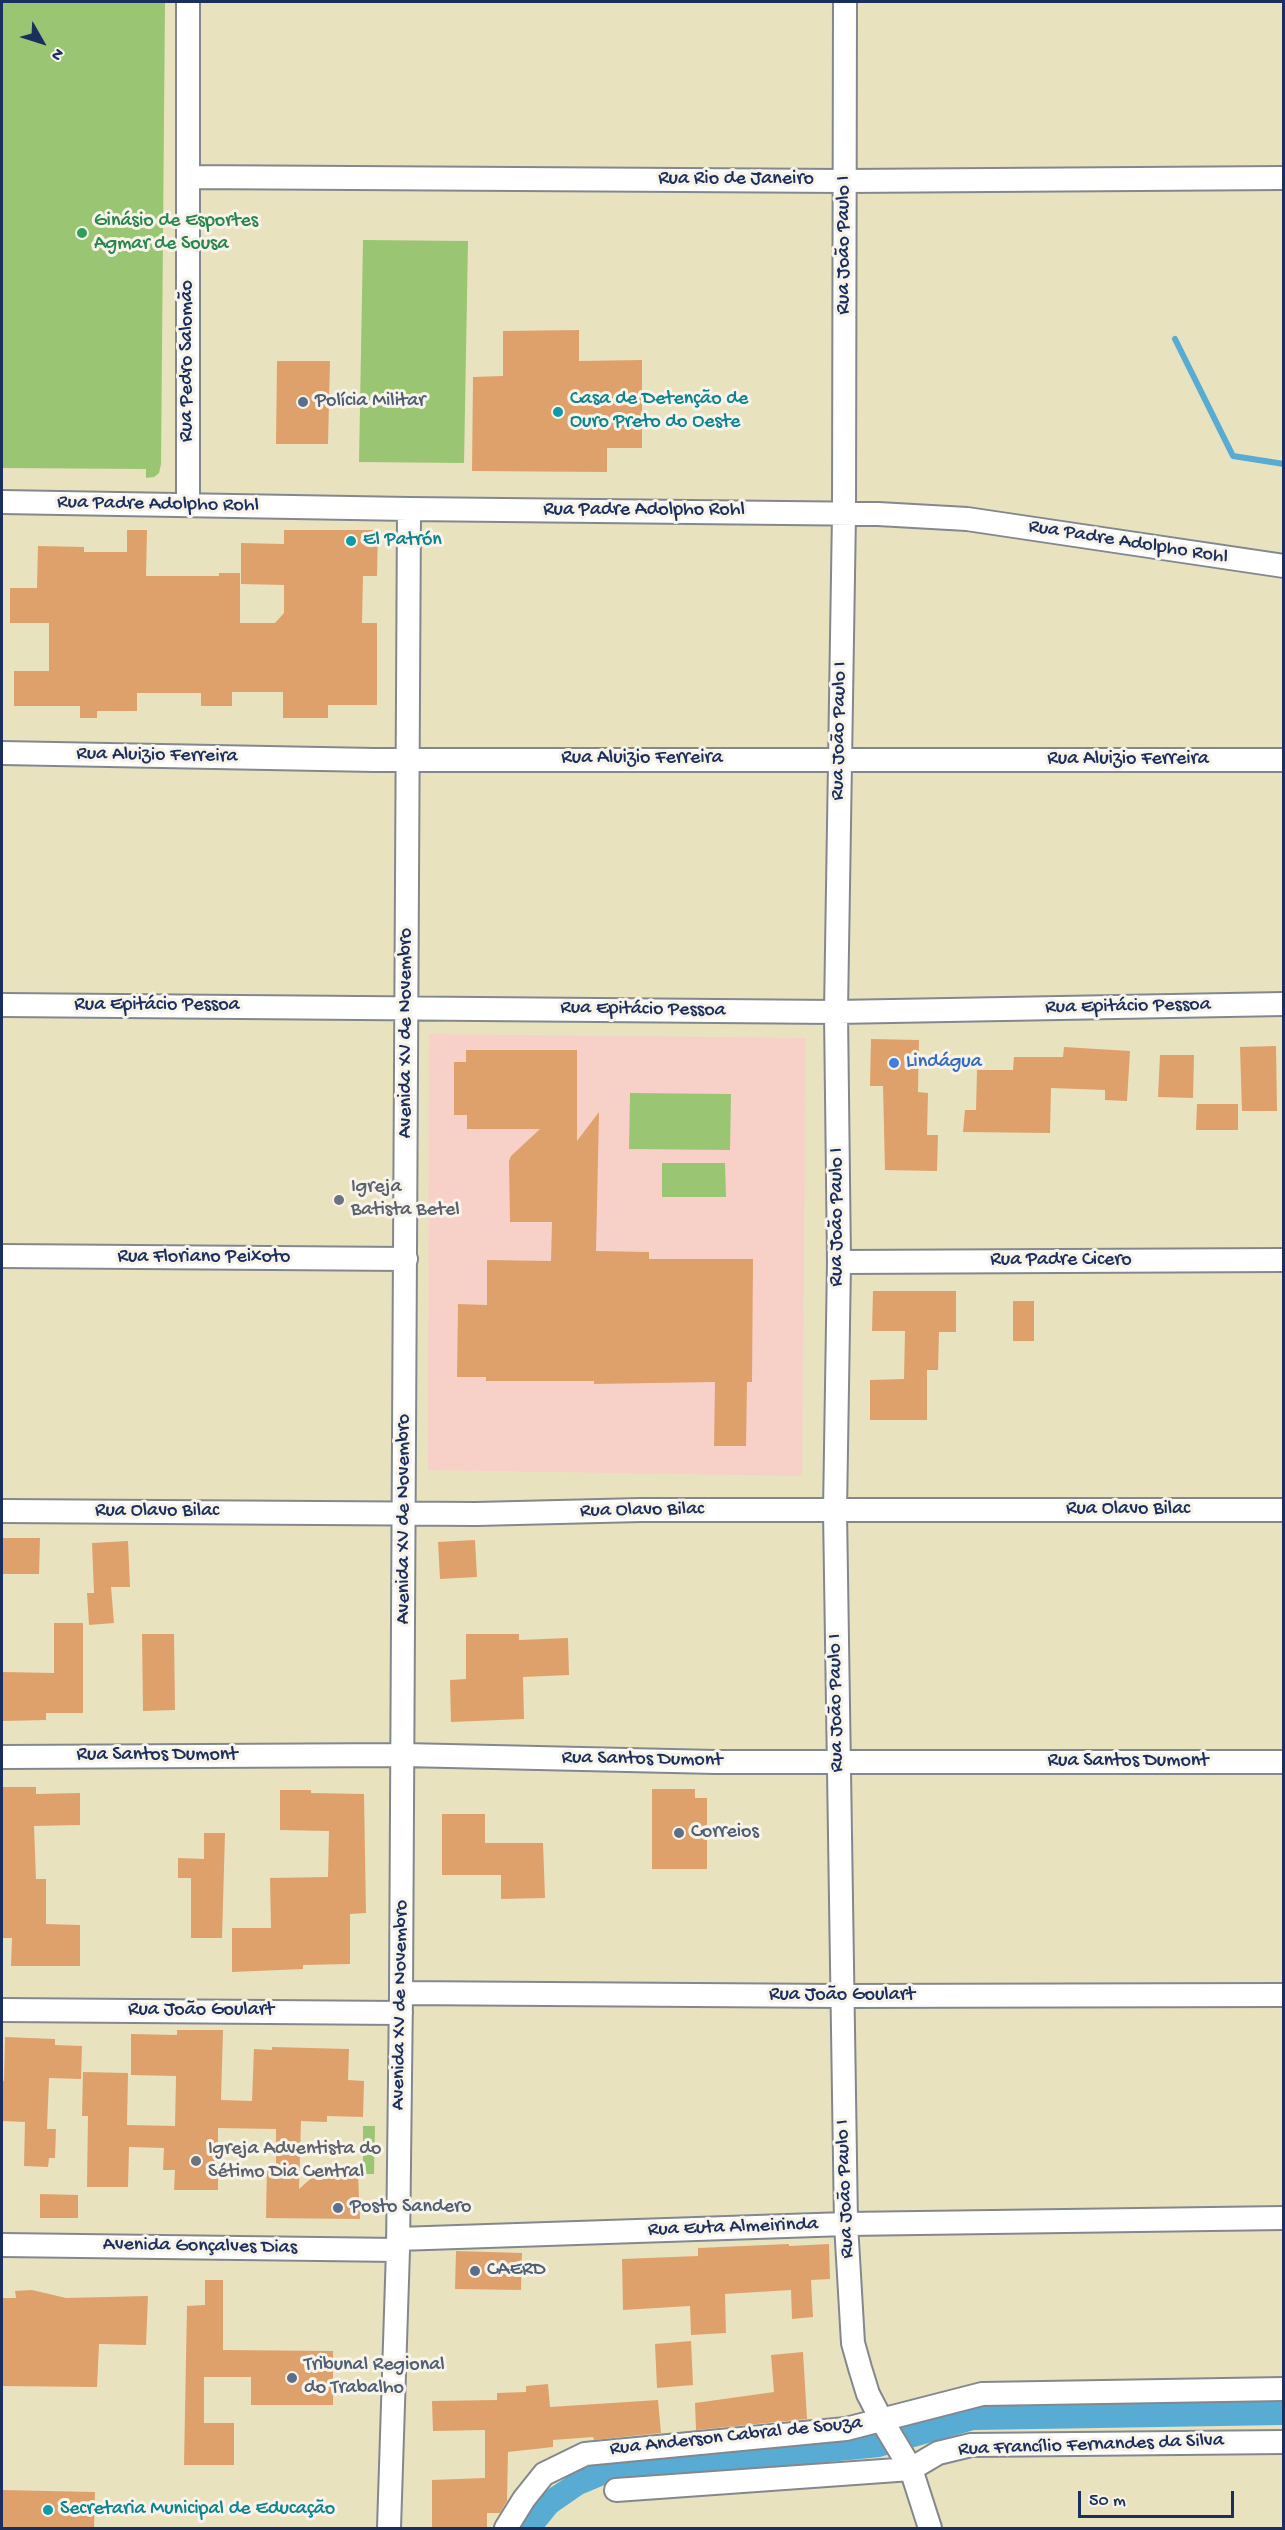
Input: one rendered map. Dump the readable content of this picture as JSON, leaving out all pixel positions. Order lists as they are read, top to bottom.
{
  "streets": {
    "street": [
      "Rua Rio de Janeiro",
      "Rua João Paulo I",
      "Rua Pedro Salomão",
      "Rua Padre Adolpho Rohl",
      "Rua Aluizio Ferreira",
      "Rua Epitácio Pessoa",
      "Avenida XV de Novembro",
      "Rua Floriano Peixoto",
      "Rua Padre Cicero",
      "Rua Olavo Bilac",
      "Rua Santos Dumont",
      "Rua João Goulart",
      "Rua Euta Almeirinda",
      "Avenida Gonçalves Dias",
      "Rua Anderson Cabral de Souza",
      "Rua Francílio Fernandes da Silva"
    ]
  },
  "crossings": [
    ["Rua Rio de Janeiro", "Rua João Paulo I"],
    ["Rua Rio de Janeiro", "Rua Pedro Salomão"],
    ["Rua João Paulo I", "Rua Padre Adolpho Rohl"],
    ["Rua João Paulo I", "Rua Aluizio Ferreira"],
    ["Rua João Paulo I", "Rua Epitácio Pessoa"],
    ["Rua João Paulo I", "Rua Padre Cicero"],
    ["Rua João Paulo I", "Rua Olavo Bilac"],
    ["Rua João Paulo I", "Rua Santos Dumont"],
    ["Rua João Paulo I", "Rua João Goulart"],
    ["Rua João Paulo I", "Rua Euta Almeirinda"],
    ["Rua João Paulo I", "Rua Anderson Cabral de Souza"],
    ["Rua João Paulo I", "Rua Francílio Fernandes da Silva"],
    ["Rua Pedro Salomão", "Rua Padre Adolpho Rohl"],
    ["Rua Padre Adolpho Rohl", "Avenida XV de Novembro"],
    ["Rua Aluizio Ferreira", "Avenida XV de Novembro"],
    ["Rua Epitácio Pessoa", "Avenida XV de Novembro"],
    ["Avenida XV de Novembro", "Rua Floriano Peixoto"],
    ["Avenida XV de Novembro", "Rua Olavo Bilac"],
    ["Avenida XV de Novembro", "Rua Santos Dumont"],
    ["Avenida XV de Novembro", "Rua João Goulart"],
    ["Avenida XV de Novembro", "Rua Euta Almeirinda"],
    ["Avenida XV de Novembro", "Avenida Gonçalves Dias"],
    ["Rua Euta Almeirinda", "Avenida Gonçalves Dias"],
    ["Rua Anderson Cabral de Souza", "Rua Francílio Fernandes da Silva"]
  ],
  "places": [
    "Ginásio de Esportes Agmar de Sousa",
    "Polícia Militar",
    "Casa de Detenção de Ouro Preto do Oeste",
    "El Patrón",
    "Lindágua",
    "Igreja Batista Betel",
    "Correios",
    "Igreja Adventista do Sétimo Dia Central",
    "Posto Sandero",
    "CAERD",
    "Tribunal Regional do Trabalho",
    "Secretaria Municipal de Educação"
  ],
  "scale_bar": "50 m",
  "north": "bottom right"
}
